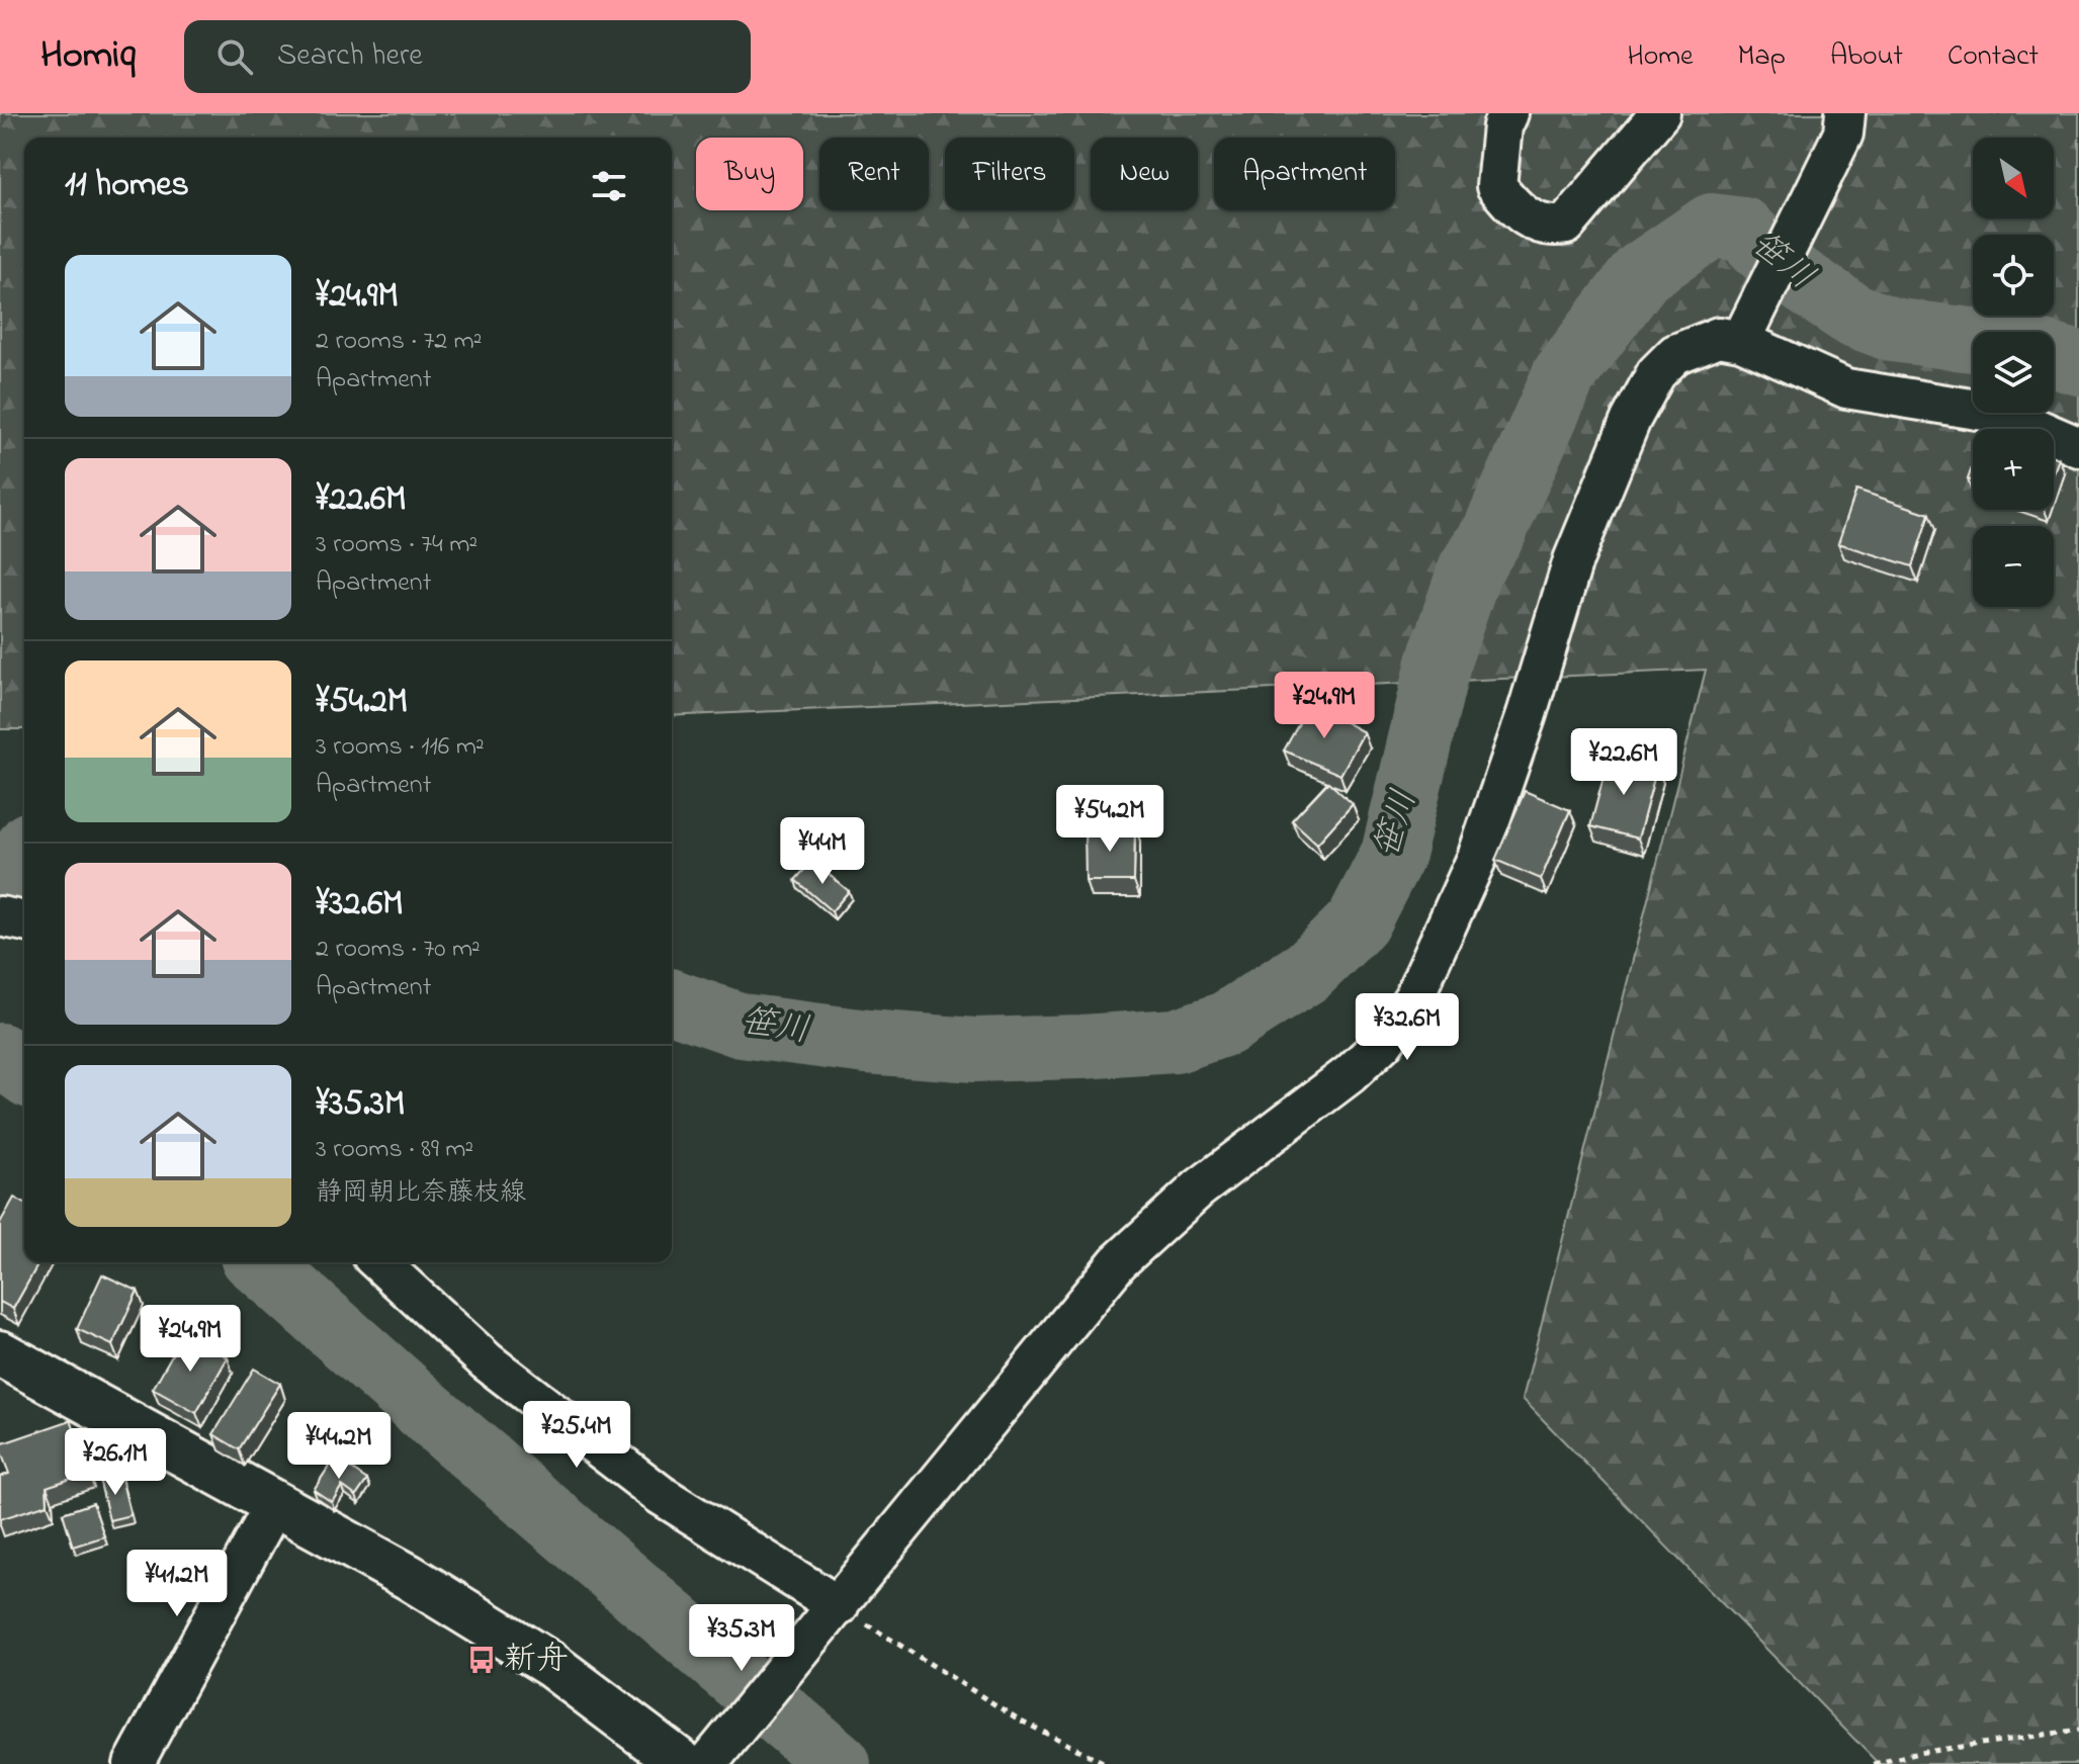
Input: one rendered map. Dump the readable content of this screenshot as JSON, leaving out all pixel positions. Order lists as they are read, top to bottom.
{
  "water": ["笹川"],
  "places": {
    "bus stop": ["新舟"]
  },
  "north": "bottom right",
  "page": {
    "header": "Homiq",
    "search": "Search here",
    "nav": [
      "Home",
      "Map",
      "About",
      "Contact"
    ],
    "map_buttons": ["+", "−"],
    "chip": [
      "Buy",
      "Rent",
      "Filters",
      "New",
      "Apartment"
    ],
    "heading": "11 homes",
    "list": [
      {
        "name": "¥24.9M",
        "note": "2 rooms · 72 m² · Apartment"
      },
      {
        "name": "¥22.6M",
        "note": "3 rooms · 74 m² · Apartment"
      },
      {
        "name": "¥54.2M",
        "note": "3 rooms · 116 m² · Apartment"
      },
      {
        "name": "¥32.6M",
        "note": "2 rooms · 70 m² · Apartment"
      },
      {
        "name": "¥35.3M",
        "note": "3 rooms · 89 m² · 静岡朝比奈藤枝線"
      }
    ],
    "price": [
      "¥24.9M",
      "¥22.6M",
      "¥54.2M",
      "¥44M",
      "¥32.6M",
      "¥24.9M",
      "¥25.4M",
      "¥44.2M",
      "¥26.1M",
      "¥41.2M",
      "¥35.3M"
    ]
  }
}
